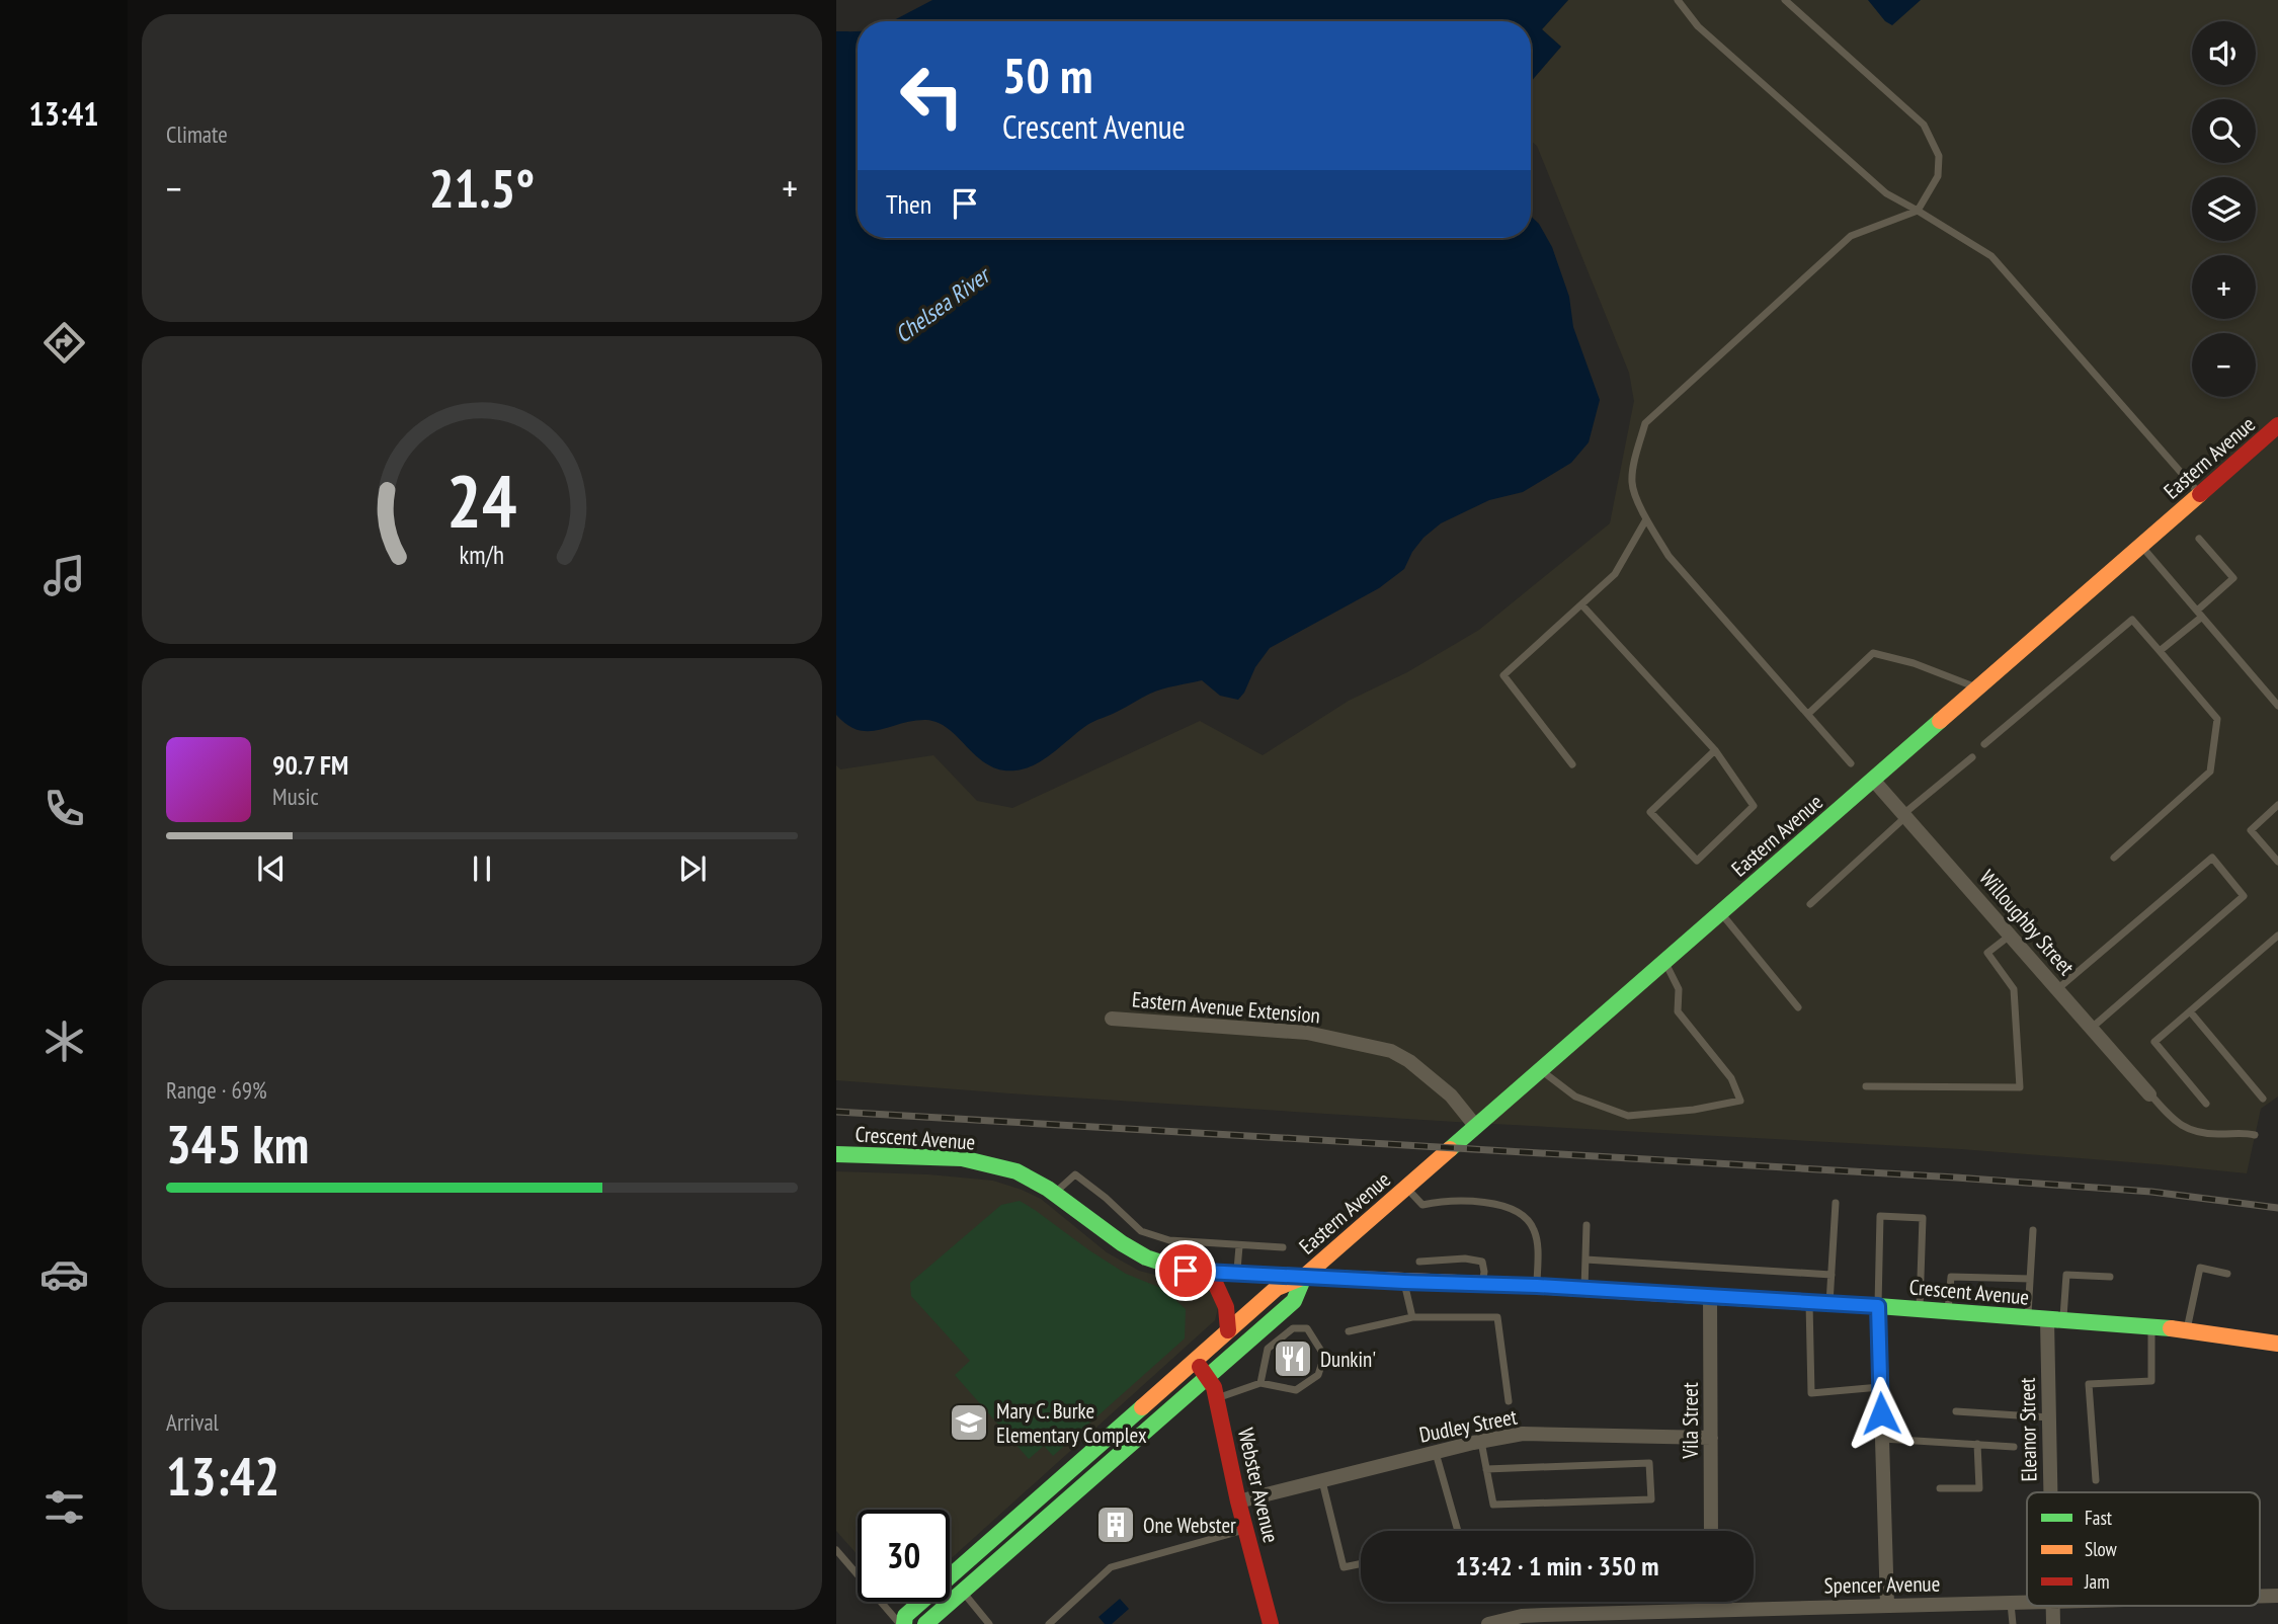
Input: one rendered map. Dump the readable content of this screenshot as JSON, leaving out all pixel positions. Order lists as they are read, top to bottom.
{
  "streets": {
    "main road": ["Eastern Avenue", "Crescent Avenue", "Webster Avenue"],
    "street": [
      "Willoughby Street",
      "Eastern Avenue Extension",
      "Vila Street",
      "Dudley Street",
      "Eleanor Street",
      "Spencer Avenue"
    ]
  },
  "crossings": [
    ["Eastern Avenue", "Willoughby Street"],
    ["Eastern Avenue", "Eastern Avenue Extension"],
    ["Eastern Avenue", "Crescent Avenue"],
    ["Eastern Avenue", "Webster Avenue"],
    ["Crescent Avenue", "Vila Street"],
    ["Crescent Avenue", "Eleanor Street"],
    ["Vila Street", "Dudley Street"],
    ["Dudley Street", "Webster Avenue"]
  ],
  "water": ["Chelsea River"],
  "places": {
    "restaurant": ["Dunkin'"],
    "school or university": ["Mary C. Burke Elementary Complex"],
    "building": ["One Webster"]
  },
  "legend": ["Fast", "Slow", "Jam"],
  "page": {
    "tabs": "13:41",
    "tile": [
      "Climate",
      ["Range · 69%", "345 km"],
      ["Arrival", "13:42"]
    ],
    "map_buttons": ["+", "−"],
    "turn": ["50 m", "Crescent Avenue"],
    "heat": ["−", "21.5°", "+"],
    "then": "Then",
    "song": ["90.7 FM", "Music"],
    "limit": "30",
    "trip": "13:42 · 1 min · 350 m",
    "gauge": ["24", "km/h"]
  }
}
